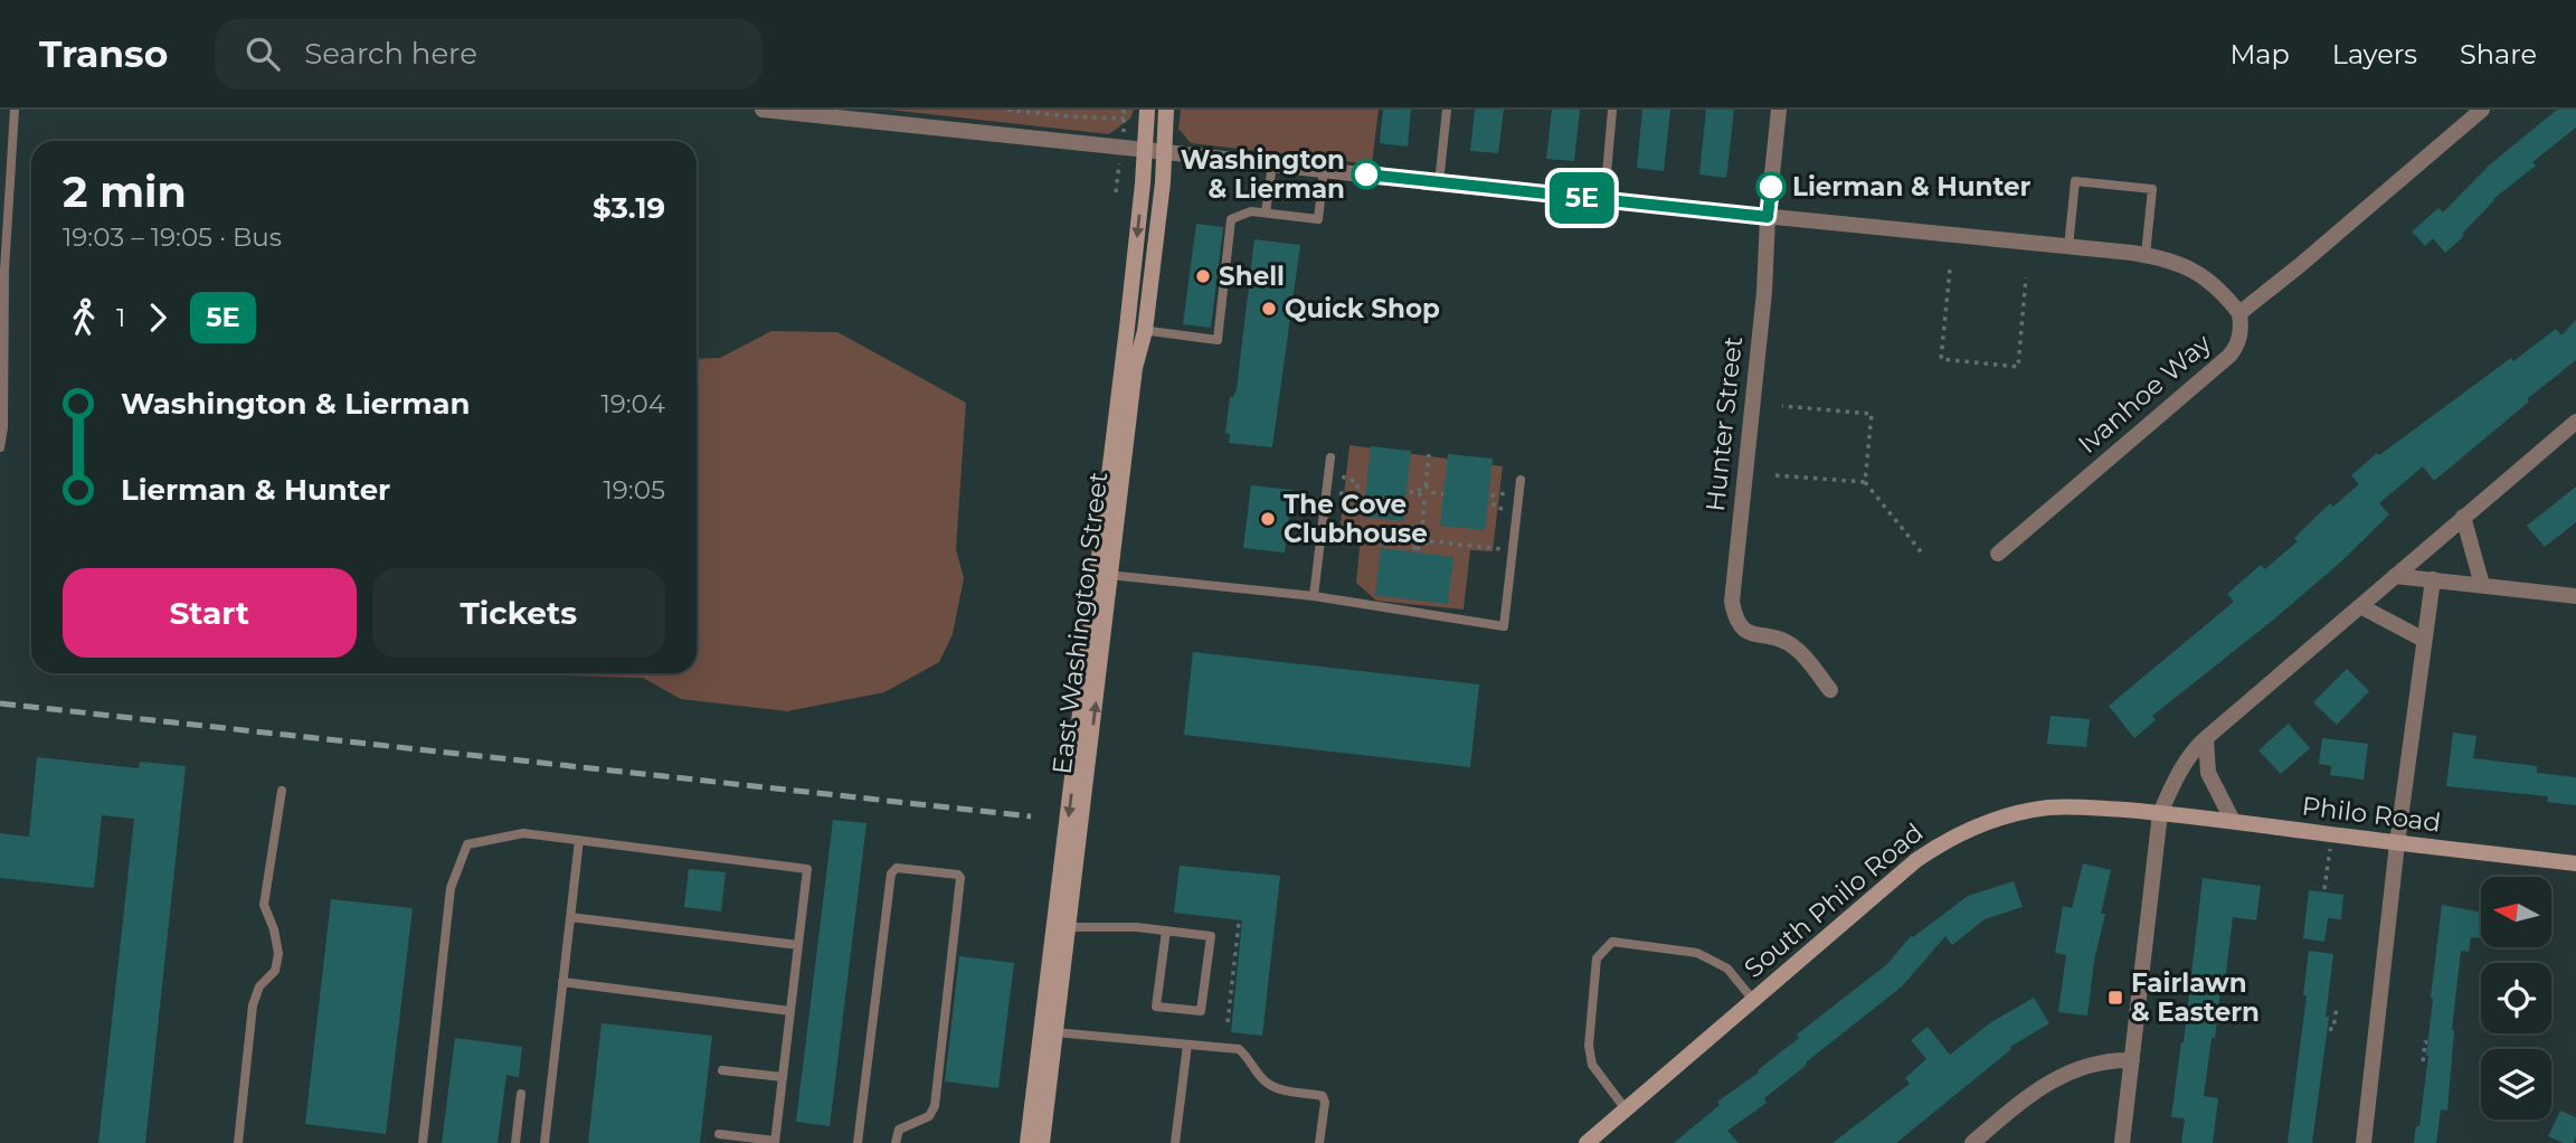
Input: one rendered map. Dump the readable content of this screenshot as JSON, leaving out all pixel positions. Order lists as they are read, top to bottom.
{
  "streets": {
    "main road": ["East Washington Street", "Philo Road", "South Philo Road"],
    "street": ["Ivanhoe Way", "Hunter Street"]
  },
  "crossings": [
    ["Philo Road", "South Philo Road"]
  ],
  "places": {
    "other": [
      "Washington & Lierman",
      "Lierman & Hunter",
      "Shell",
      "Quick Shop",
      "The Cove Clubhouse"
    ],
    "transit": ["Fairlawn & Eastern"]
  },
  "lines": ["bus line 5E"],
  "north": "left",
  "page": {
    "header": "Transo",
    "search": "Search here",
    "nav": ["Map", "Layers", "Share"],
    "on_map": "5E",
    "heading": ["2 min", "19:03 – 19:05 · Bus", "$3.19"],
    "legs": ["1", "5E"],
    "list": [
      {
        "name": "Washington & Lierman",
        "value": "19:04"
      },
      {
        "name": "Lierman & Hunter",
        "value": "19:05"
      }
    ],
    "buttons": ["Start", "Tickets"]
  }
}
